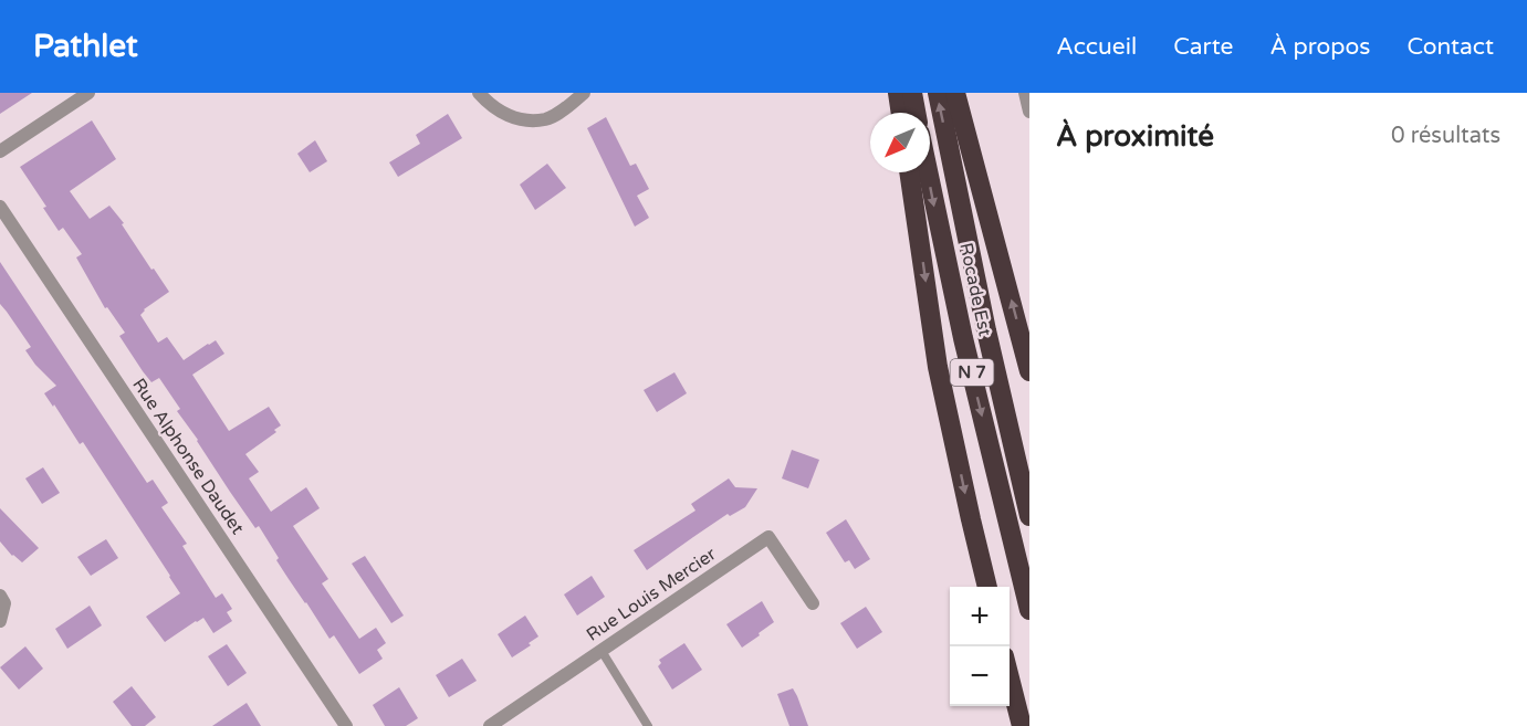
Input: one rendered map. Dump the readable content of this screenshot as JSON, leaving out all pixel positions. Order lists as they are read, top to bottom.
{
  "streets": {
    "highway": ["Rocade Est", "N 7"],
    "street": ["Rue Alphonse Daudet", "Rue Louis Mercier"]
  },
  "north": "bottom left",
  "page": {
    "header": "Pathlet",
    "nav": [
      "Accueil",
      "Carte",
      "À propos",
      "Contact"
    ],
    "heading": ["À proximité", "0 résultats"],
    "map_buttons": ["+", "−"]
  }
}
